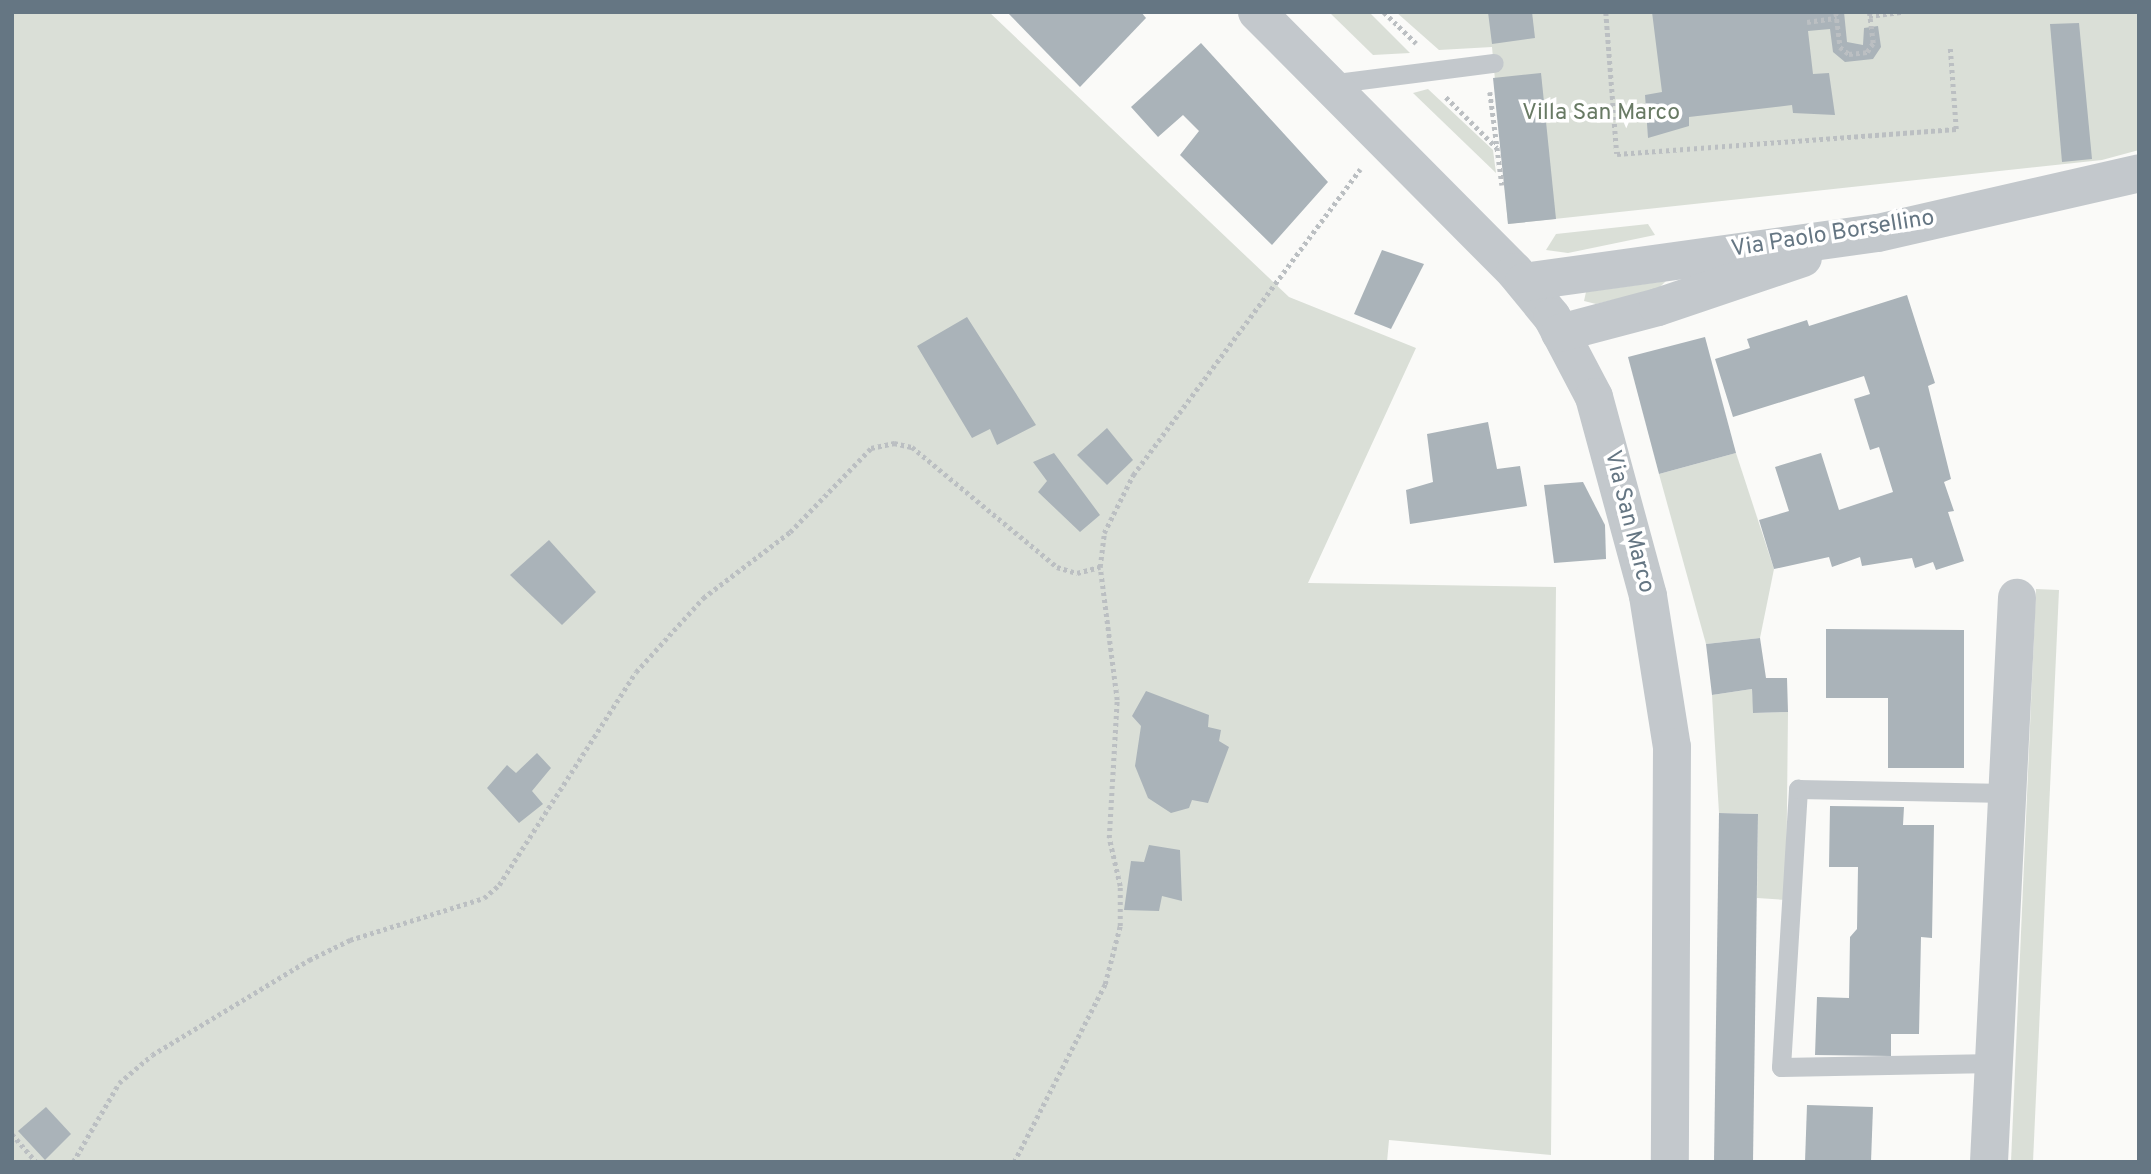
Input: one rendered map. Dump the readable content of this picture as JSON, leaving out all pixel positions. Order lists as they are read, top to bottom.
{
  "streets": {
    "street": ["Via Paolo Borsellino", "Via San Marco"]
  },
  "crossings": [
    ["Via Paolo Borsellino", "Via San Marco"]
  ],
  "parks": ["Villa San Marco"]
}
